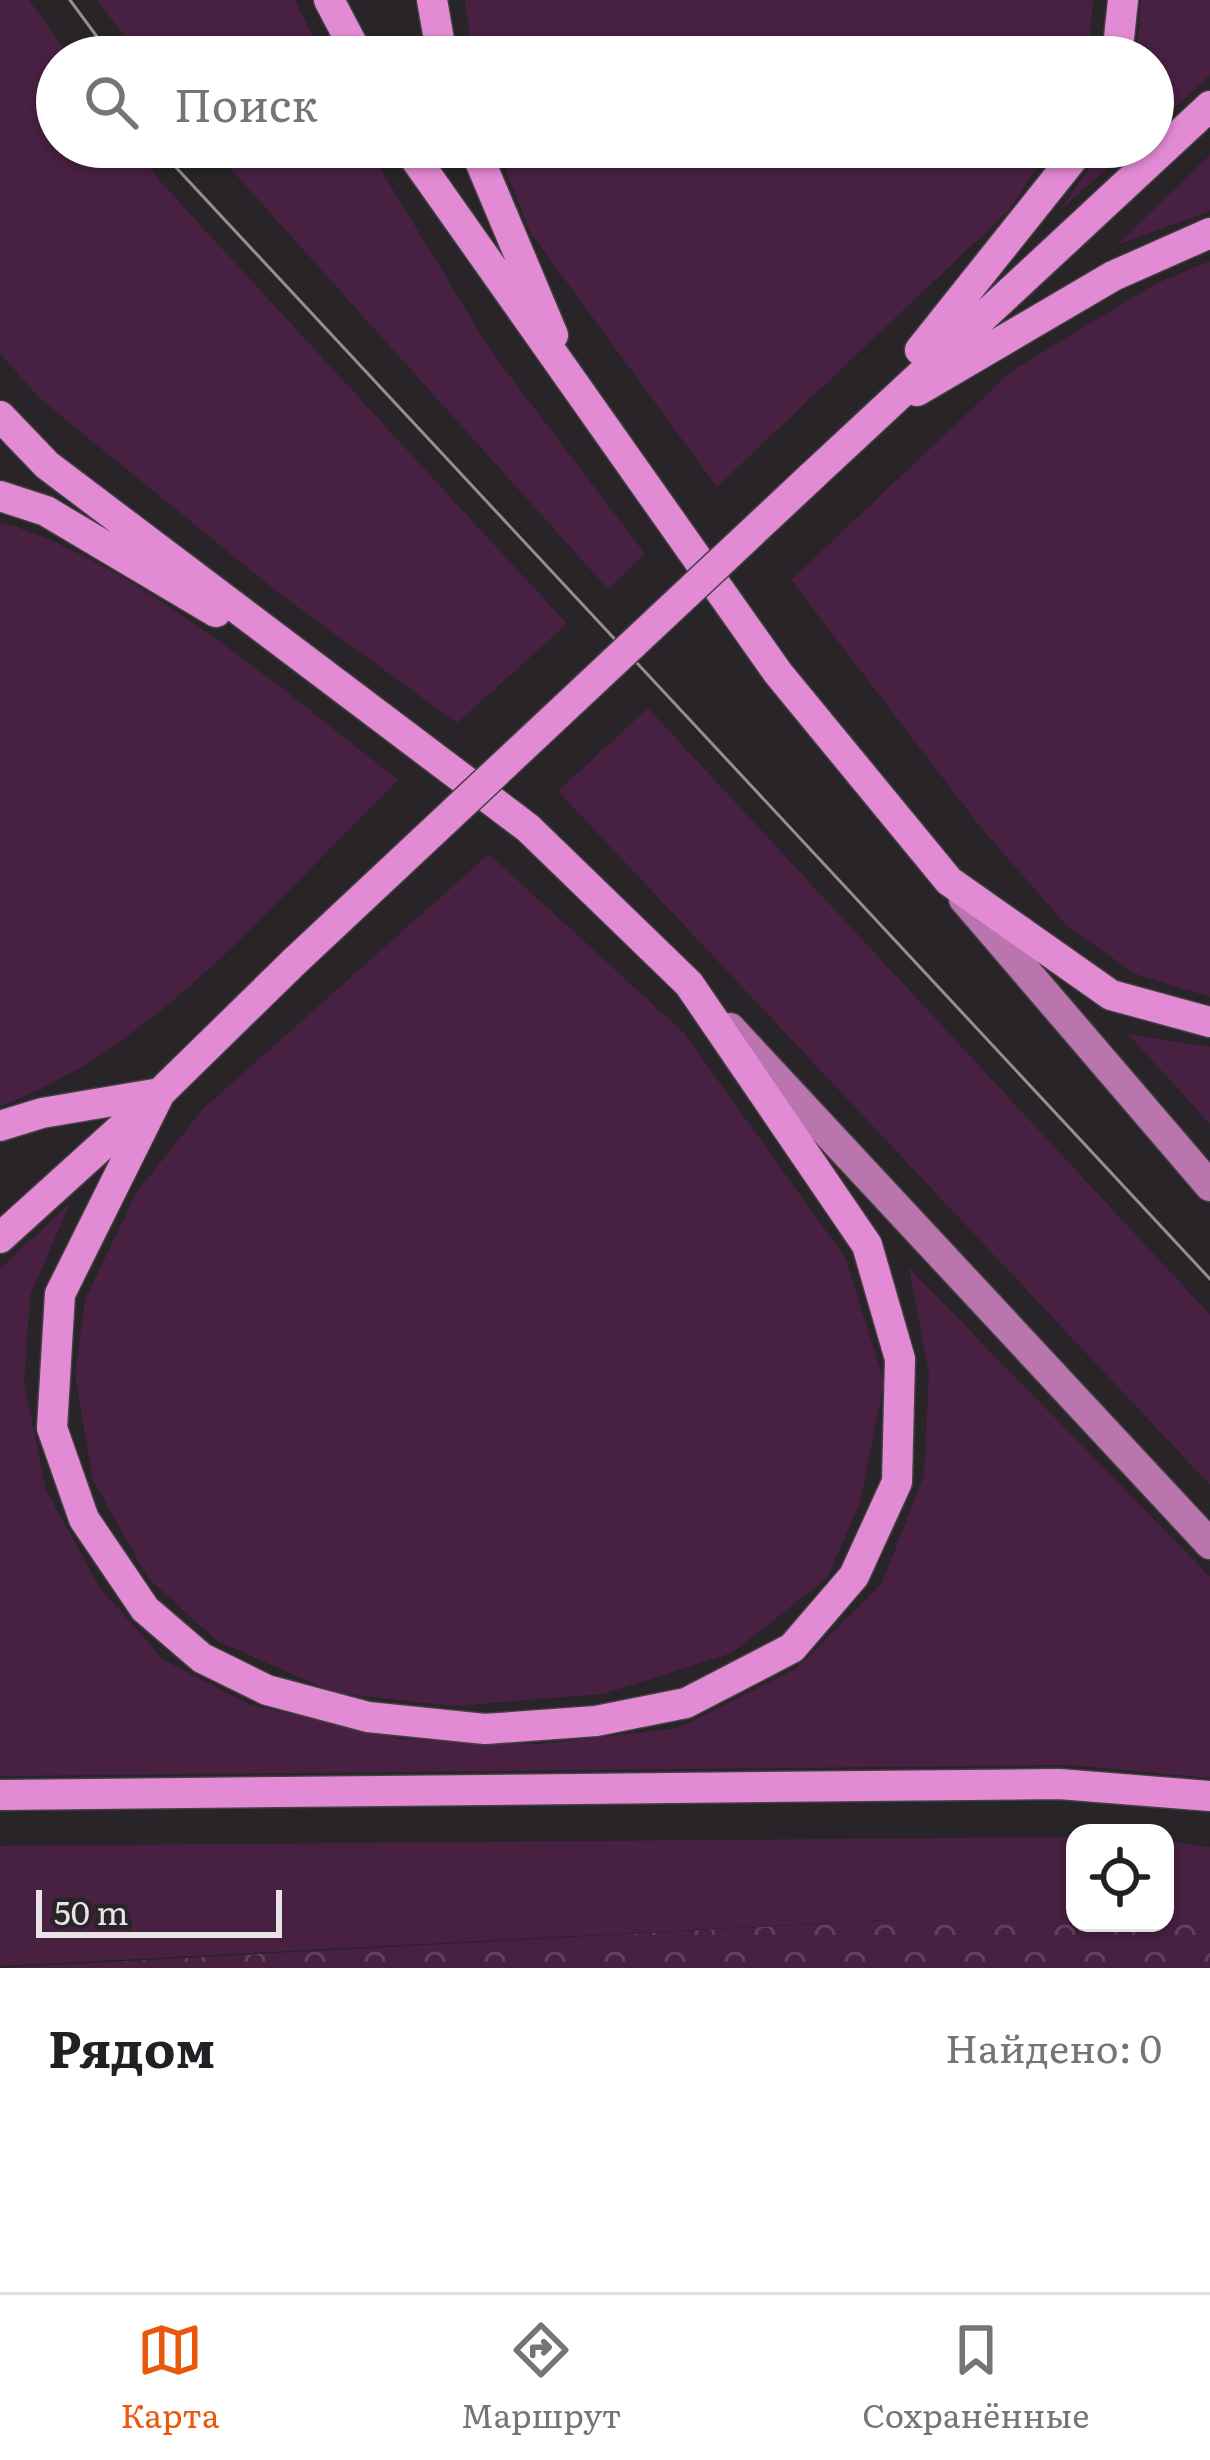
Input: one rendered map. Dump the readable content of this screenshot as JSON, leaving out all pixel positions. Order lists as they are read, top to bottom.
{
  "scale_bar": "50 m",
  "page": {
    "search": "Поиск",
    "scale": "50 m",
    "heading": ["Рядом", "Найдено: 0"],
    "nav": ["Карта", "Маршрут", "Сохранённые"]
  }
}
